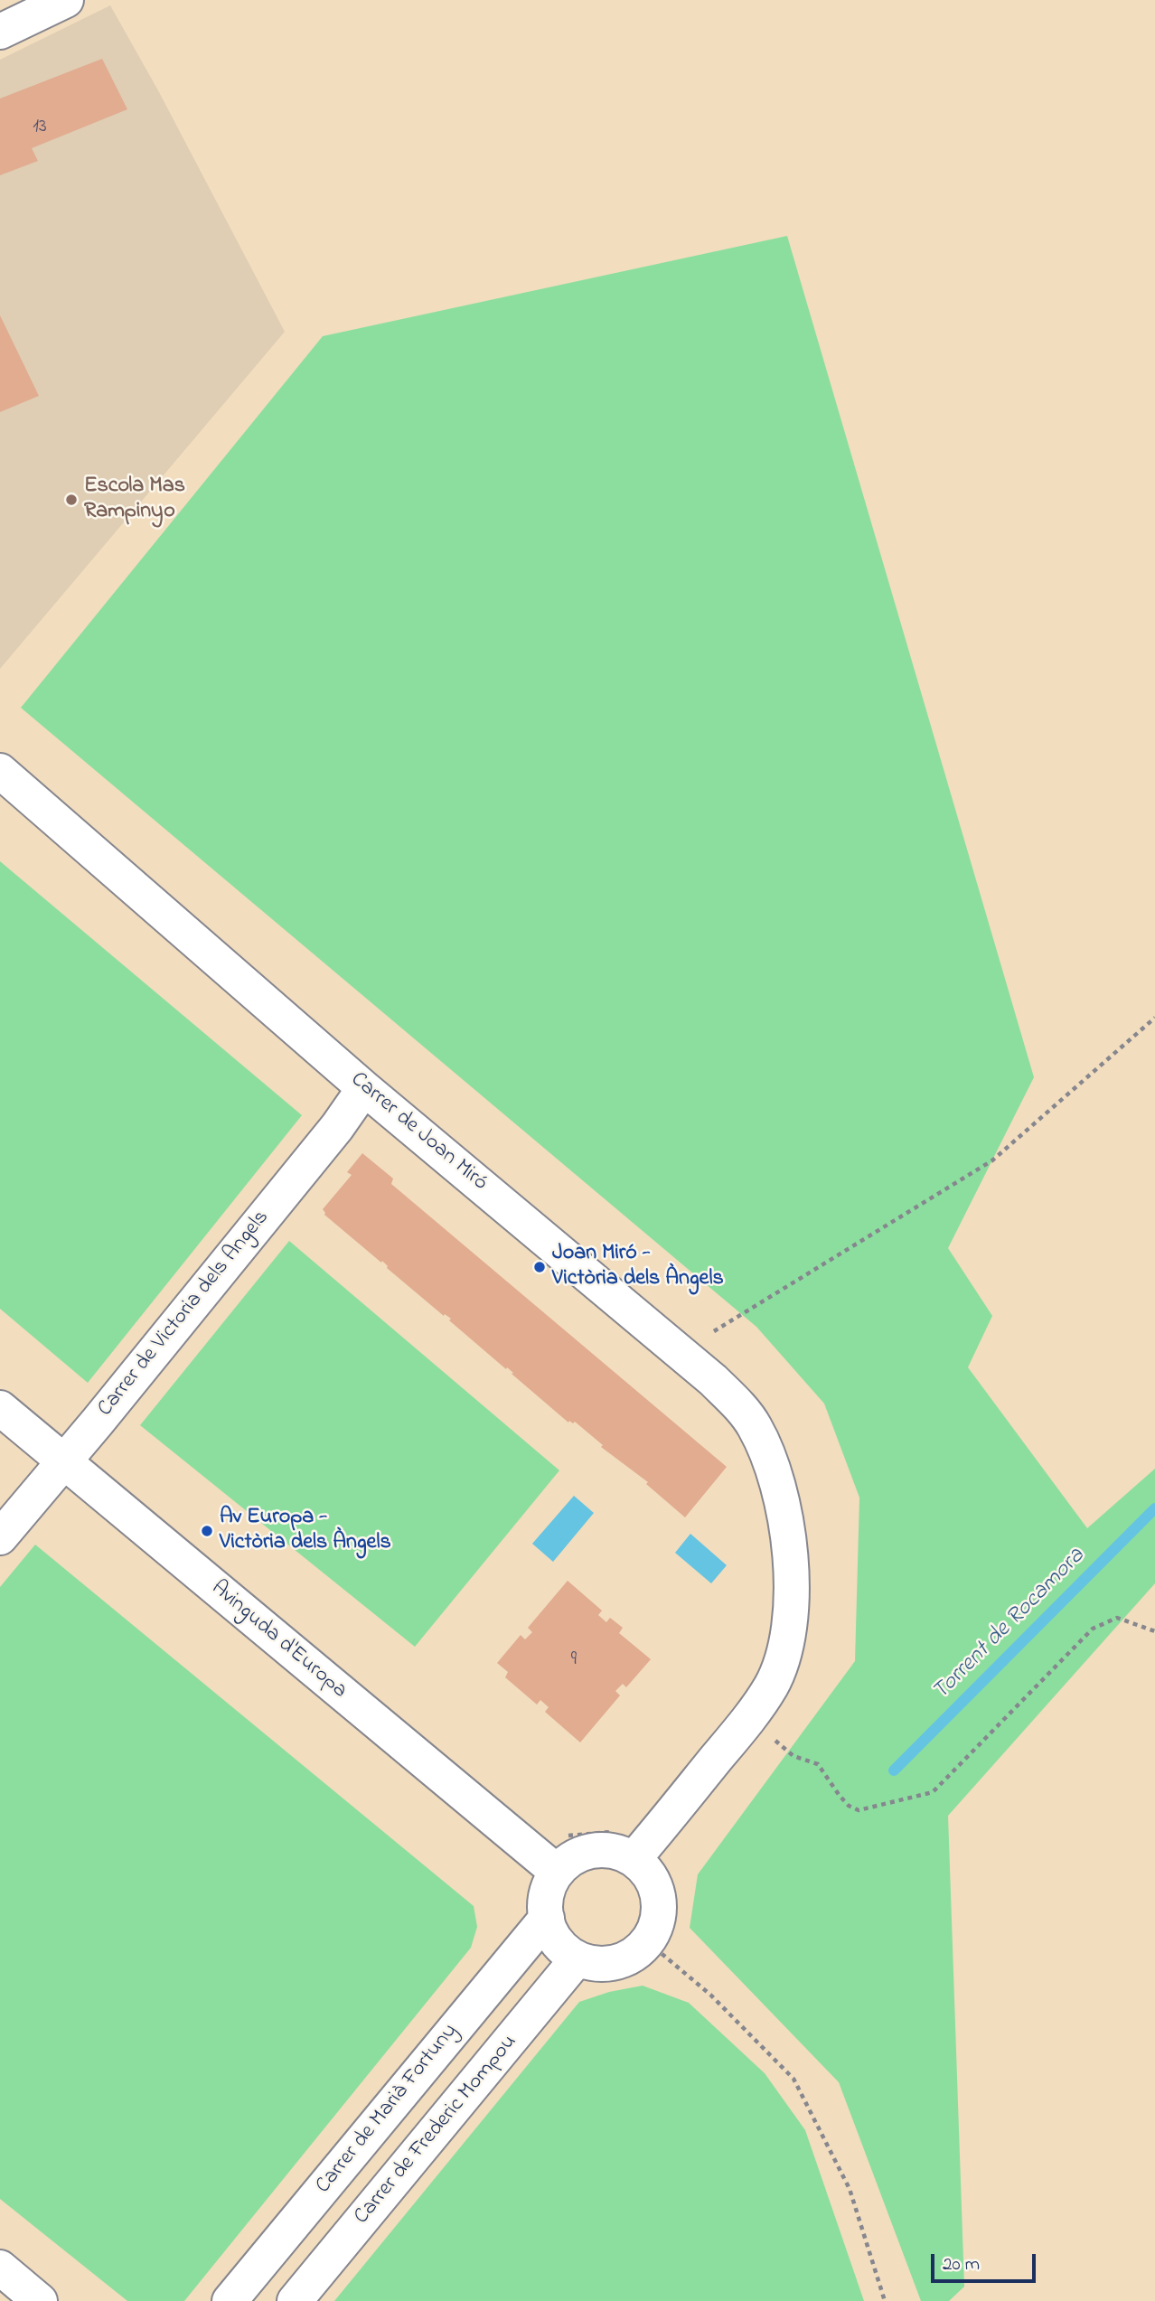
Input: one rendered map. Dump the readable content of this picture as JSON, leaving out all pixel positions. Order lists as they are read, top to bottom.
{
  "streets": {
    "street": [
      "Carrer de Joan Miró",
      "Carrer de Victoria dels Angels",
      "Avinguda d'Europa",
      "Carrer de Marià Fortuny",
      "Carrer de Frederic Mompou"
    ]
  },
  "crossings": [
    ["Carrer de Joan Miró", "Carrer de Victoria dels Angels"],
    ["Carrer de Joan Miró", "Avinguda d'Europa"],
    ["Carrer de Joan Miró", "Carrer de Marià Fortuny"],
    ["Carrer de Joan Miró", "Carrer de Frederic Mompou"],
    ["Carrer de Victoria dels Angels", "Avinguda d'Europa"],
    ["Avinguda d'Europa", "Carrer de Marià Fortuny"],
    ["Avinguda d'Europa", "Carrer de Frederic Mompou"],
    ["Carrer de Marià Fortuny", "Carrer de Frederic Mompou"]
  ],
  "water": ["Torrent de Rocamora"],
  "places": ["Escola Mas Rampinyo", "Joan Miró - Victòria dels Àngels", "Av Europa - Victòria dels Àngels"],
  "house_numbers": ["13", "9"],
  "scale_bar": "20 m"
}
